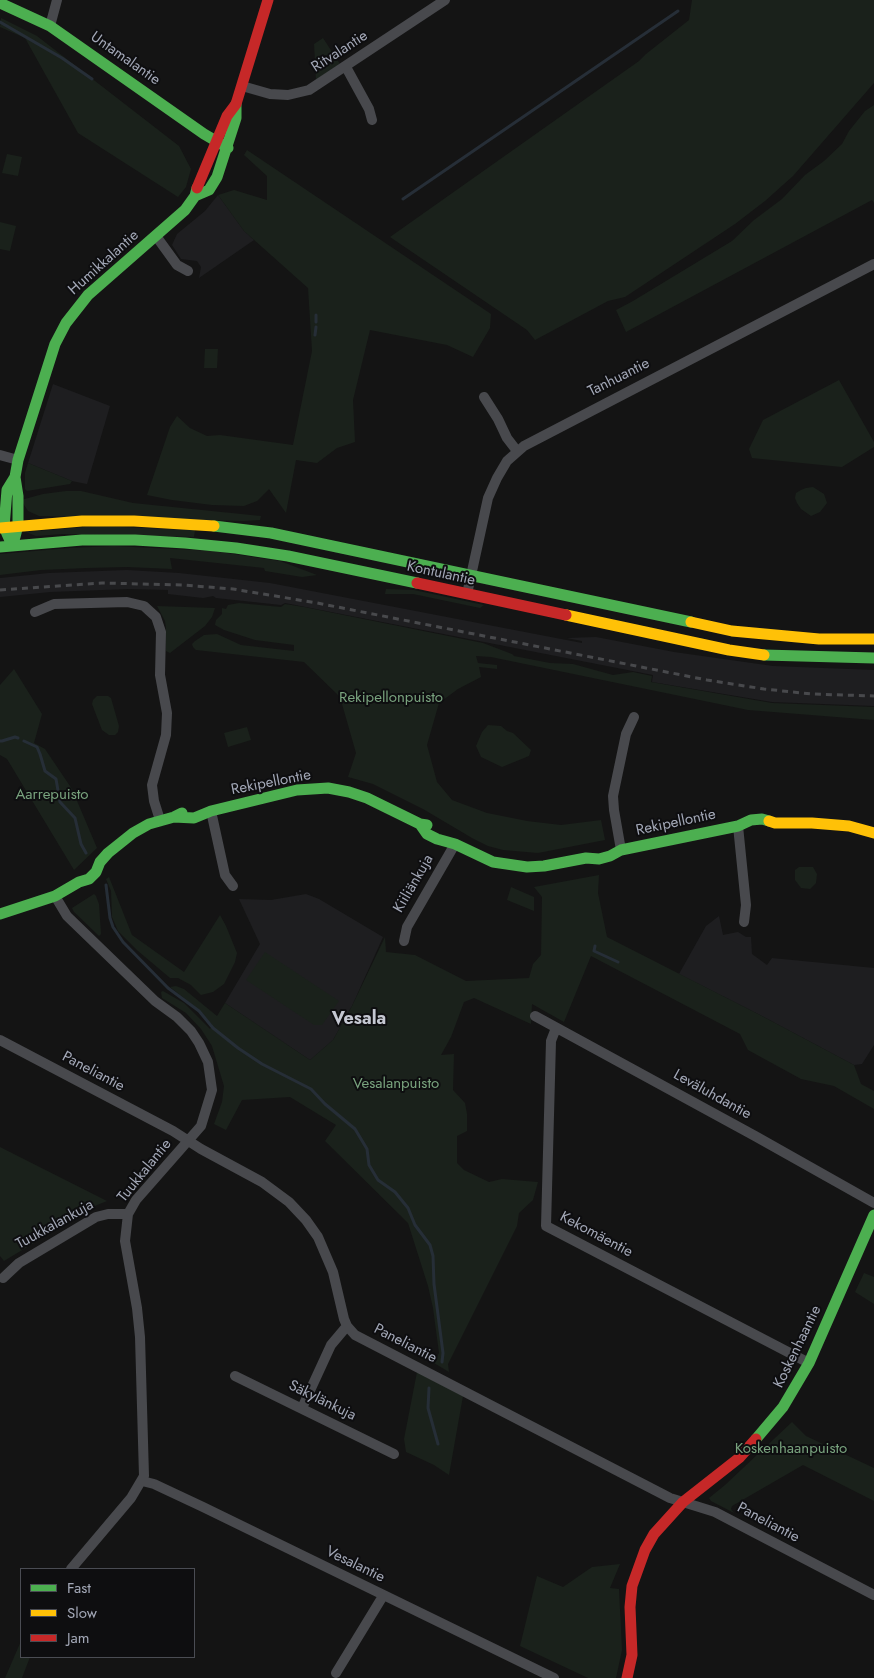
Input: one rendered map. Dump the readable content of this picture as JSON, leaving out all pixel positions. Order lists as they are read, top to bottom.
{
  "streets": {
    "street": [
      "Ritvalantie",
      "Untamalantie",
      "Humikkalantie",
      "Tanhuantie",
      "Kontulantie",
      "Rekipellontie",
      "Kiiliänkuja",
      "Paneliantie",
      "Leväluhdantie",
      "Tuukkalantie",
      "Tuukkalankuja",
      "Kekomäentie",
      "Koskenhaantie",
      "Säkylänkuja",
      "Vesalantie"
    ]
  },
  "crossings": [
    ["Ritvalantie", "Humikkalantie"],
    ["Untamalantie", "Humikkalantie"],
    ["Humikkalantie", "Kontulantie"],
    ["Tanhuantie", "Kontulantie"],
    ["Rekipellontie", "Kiiliänkuja"],
    ["Rekipellontie", "Tuukkalantie"],
    ["Paneliantie", "Tuukkalantie"],
    ["Paneliantie", "Koskenhaantie"],
    ["Leväluhdantie", "Kekomäentie"],
    ["Tuukkalantie", "Tuukkalankuja"],
    ["Tuukkalantie", "Vesalantie"],
    ["Kekomäentie", "Koskenhaantie"]
  ],
  "districts": ["Vesala"],
  "parks": [
    "Rekipellonpuisto",
    "Aarrepuisto",
    "Vesalanpuisto",
    "Koskenhaanpuisto"
  ],
  "legend": ["Fast", "Slow", "Jam"]
}
